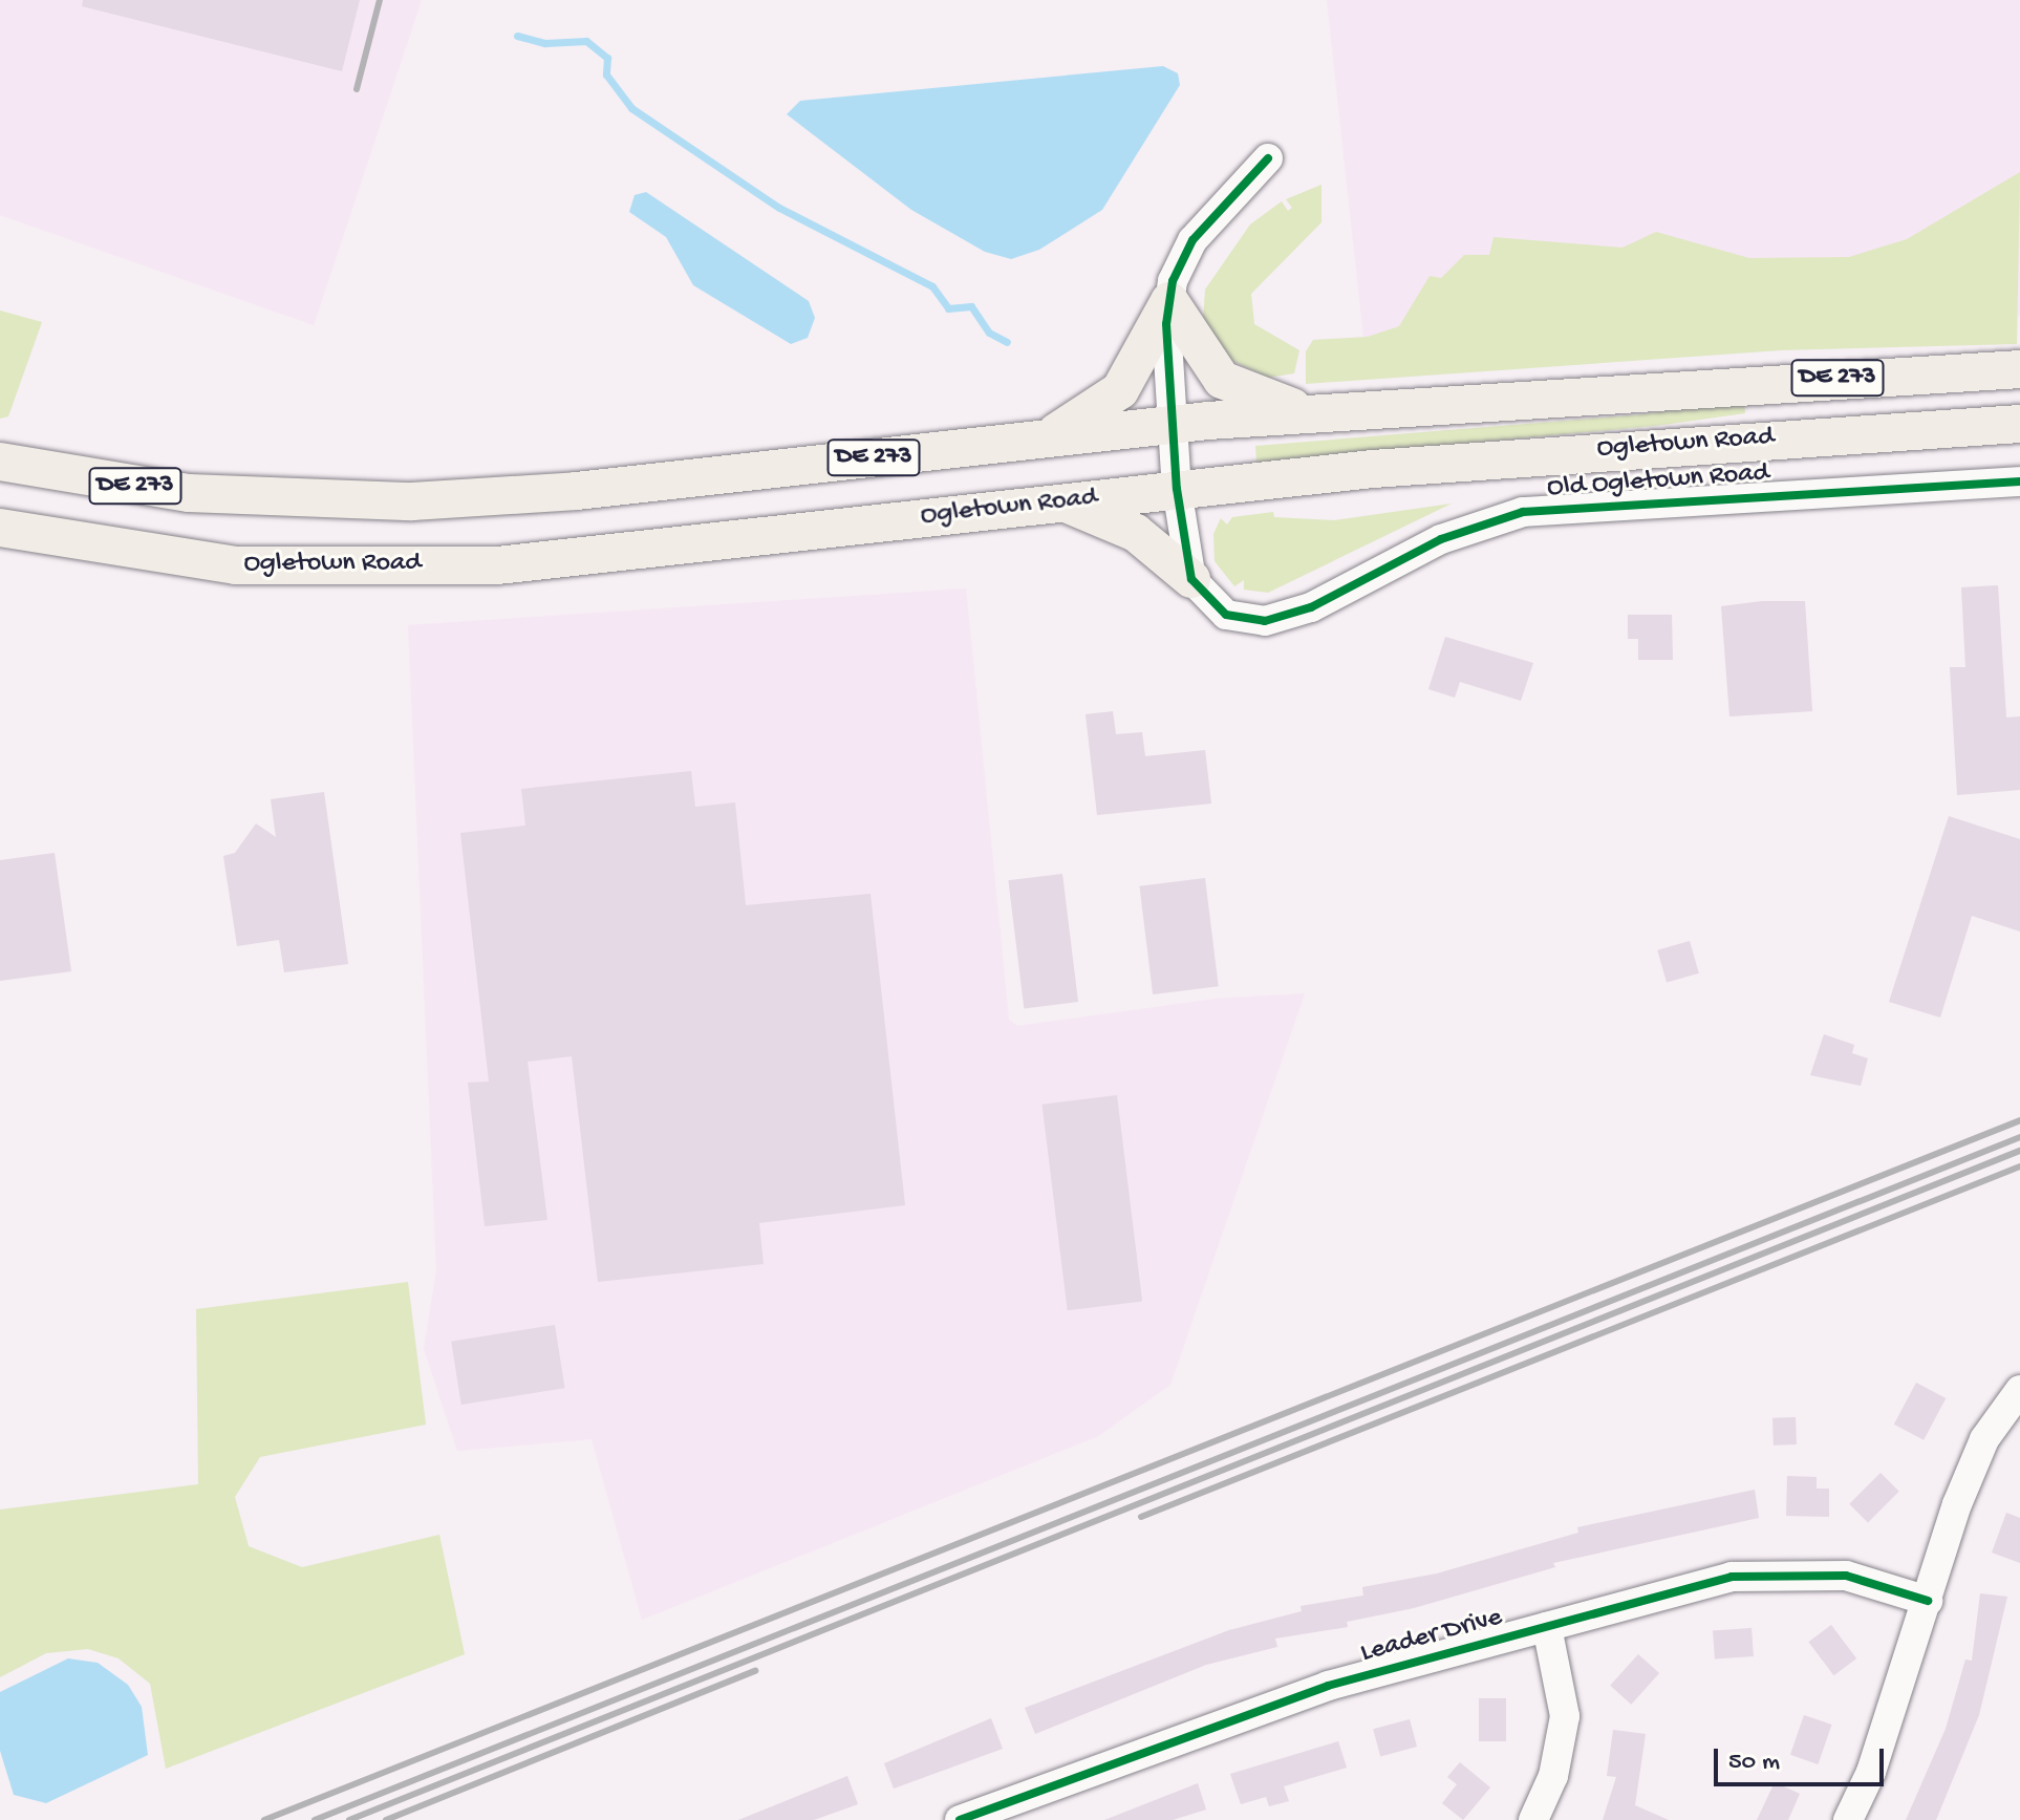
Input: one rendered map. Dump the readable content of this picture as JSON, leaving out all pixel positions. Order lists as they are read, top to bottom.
{
  "streets": {
    "main road": ["DE 273", "Ogletown Road"],
    "street": ["Old Ogletown Road", "Leader Drive"]
  },
  "scale_bar": "50 m"
}
